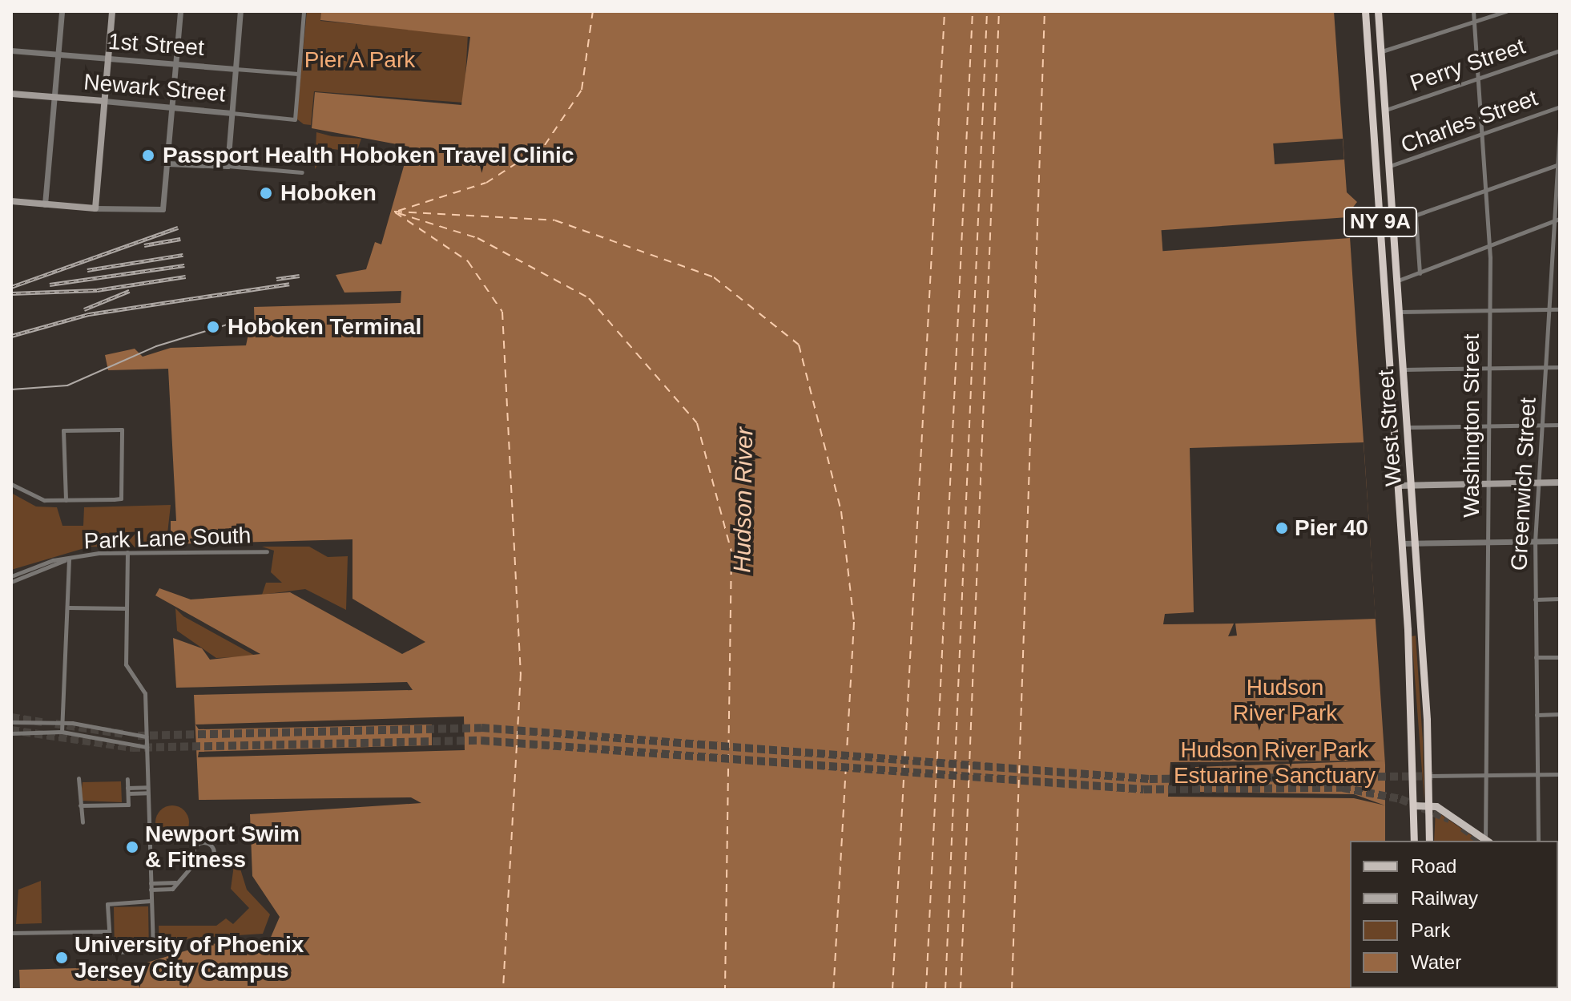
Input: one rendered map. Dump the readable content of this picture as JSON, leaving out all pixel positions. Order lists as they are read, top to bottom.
{
  "streets": {
    "highway": ["NY 9A", "West Street"],
    "main road": ["Newark Street"],
    "street": [
      "1st Street",
      "Perry Street",
      "Charles Street",
      "Washington Street",
      "Greenwich Street",
      "Park Lane South"
    ]
  },
  "crossings": [
    ["1st Street", "Newark Street"],
    ["Perry Street", "Washington Street"],
    ["Perry Street", "West Street"],
    ["Charles Street", "Washington Street"],
    ["Charles Street", "West Street"]
  ],
  "water": ["Hudson River"],
  "parks": ["Pier A Park", "Hudson River Park", "Hudson River Park Estuarine Sanctuary"],
  "places": [
    "Passport Health Hoboken Travel Clinic",
    "Hoboken",
    "Hoboken Terminal",
    "Pier 40",
    "Newport Swim & Fitness",
    "University of Phoenix Jersey City Campus"
  ],
  "legend": [
    "Road",
    "Railway",
    "Park",
    "Water"
  ]
}
